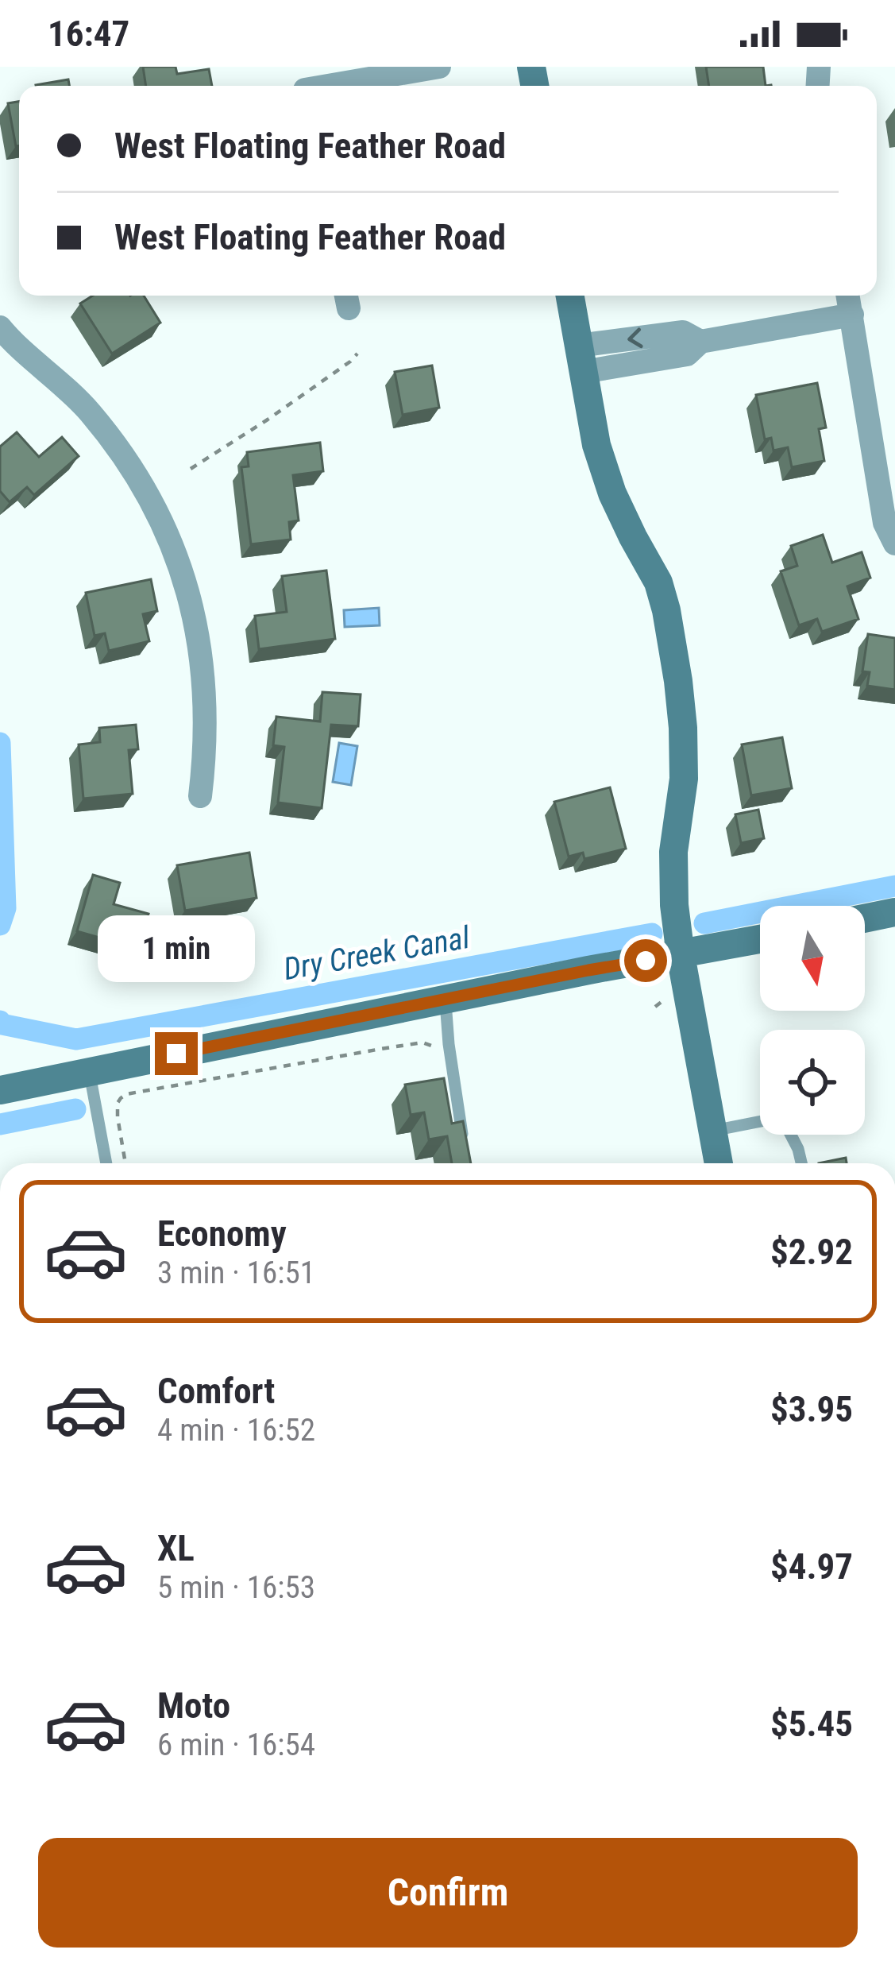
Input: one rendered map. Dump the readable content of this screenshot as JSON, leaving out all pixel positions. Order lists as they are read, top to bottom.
{
  "water": ["Dry Creek Canal"],
  "north": "bottom",
  "page": {
    "status": "16:47",
    "banner": ["West Floating Feather Road", "West Floating Feather Road"],
    "bubble": "1 min",
    "list": [
      {
        "name": "Economy",
        "note": "3 min · 16:51",
        "value": "$2.92"
      },
      {
        "name": "Comfort",
        "note": "4 min · 16:52",
        "value": "$3.95"
      },
      {
        "name": "XL",
        "note": "5 min · 16:53",
        "value": "$4.97"
      },
      {
        "name": "Moto",
        "note": "6 min · 16:54",
        "value": "$5.45"
      }
    ],
    "buttons": "Confirm"
  }
}
